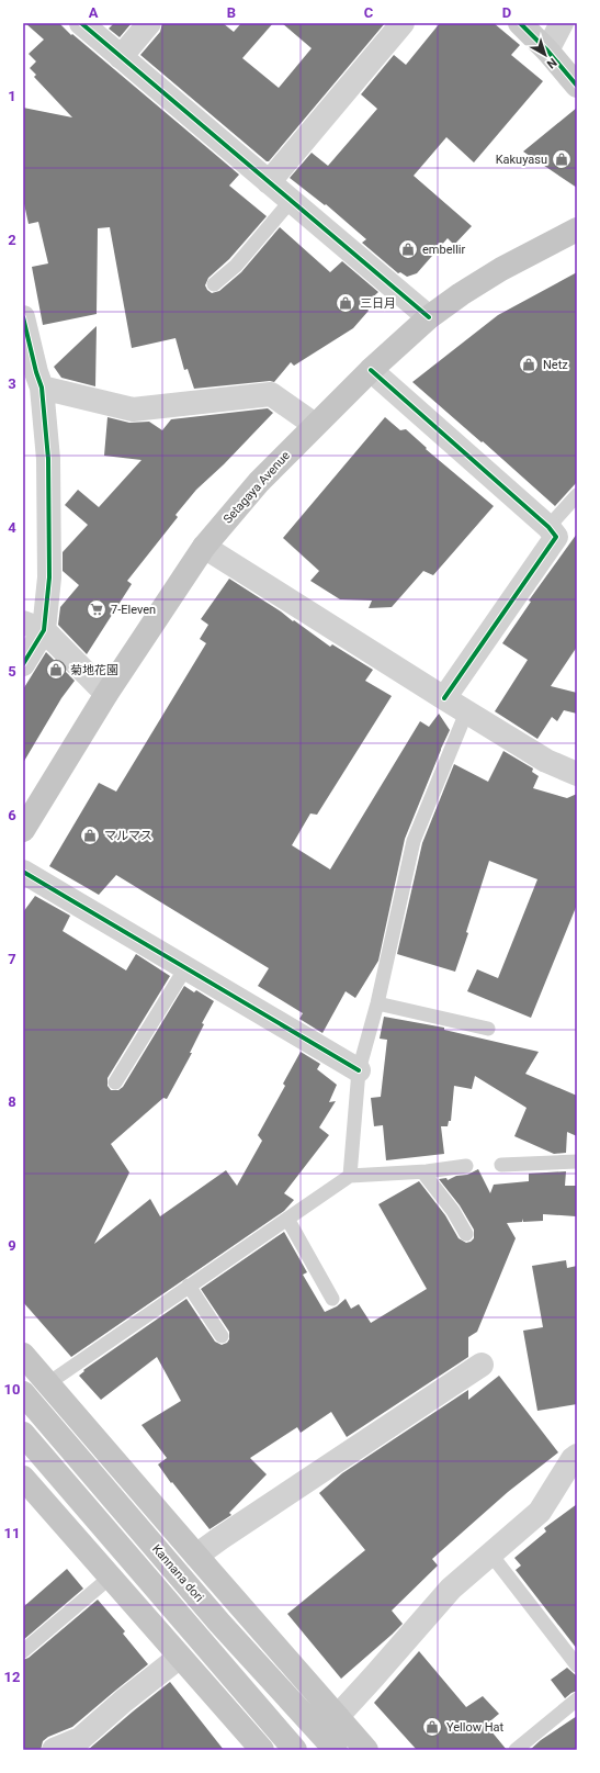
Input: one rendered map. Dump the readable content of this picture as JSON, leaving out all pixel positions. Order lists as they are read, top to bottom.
{
  "streets": {
    "main road": ["Setagaya Avenue", "Kannana dori"]
  },
  "places": {
    "shop": [
      "Kakuyasu",
      "embellir",
      "三日月",
      "Netz",
      "菊地花園",
      "マルマス",
      "Yellow Hat"
    ],
    "supermarket": ["7-Eleven"]
  },
  "north": "bottom right",
  "grid": {
    "columns": [
      "A",
      "B",
      "C",
      "D"
    ],
    "rows": [
      "1",
      "2",
      "3",
      "4",
      "5",
      "6",
      "7",
      "8",
      "9",
      "10",
      "11",
      "12"
    ]
  }
}
